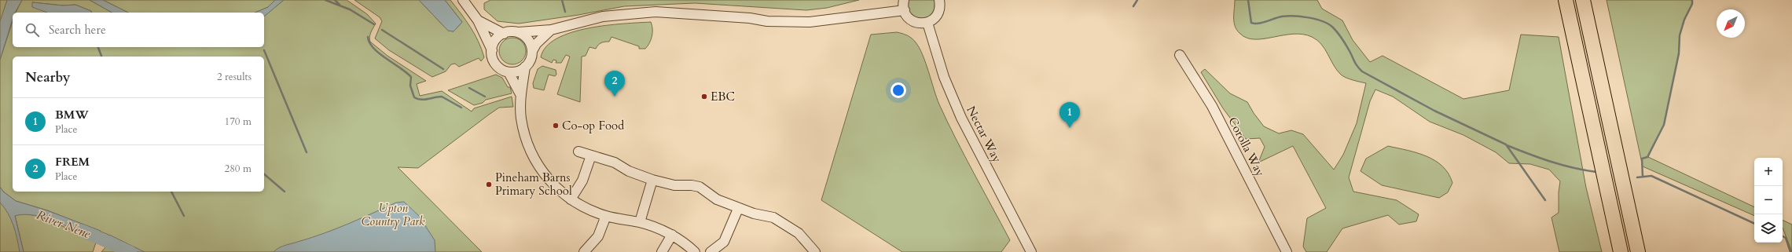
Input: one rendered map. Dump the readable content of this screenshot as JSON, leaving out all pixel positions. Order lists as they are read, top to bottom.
{
  "streets": {
    "street": ["Nectar Way", "Corolla Way"]
  },
  "water": ["River Nene"],
  "parks": ["Upton Country Park"],
  "places": ["EBC", "Co-op Food", "Pineham Barns Primary School"],
  "north": "bottom left",
  "page": {
    "search": "Search here",
    "heading": ["Nearby", "2 results"],
    "pins": ["2", "1"],
    "list": [
      {
        "mark": "1",
        "name": "BMW",
        "note": "Place",
        "value": "170 m"
      },
      {
        "mark": "2",
        "name": "FREM",
        "note": "Place",
        "value": "280 m"
      }
    ],
    "map_buttons": ["+", "−"]
  }
}
